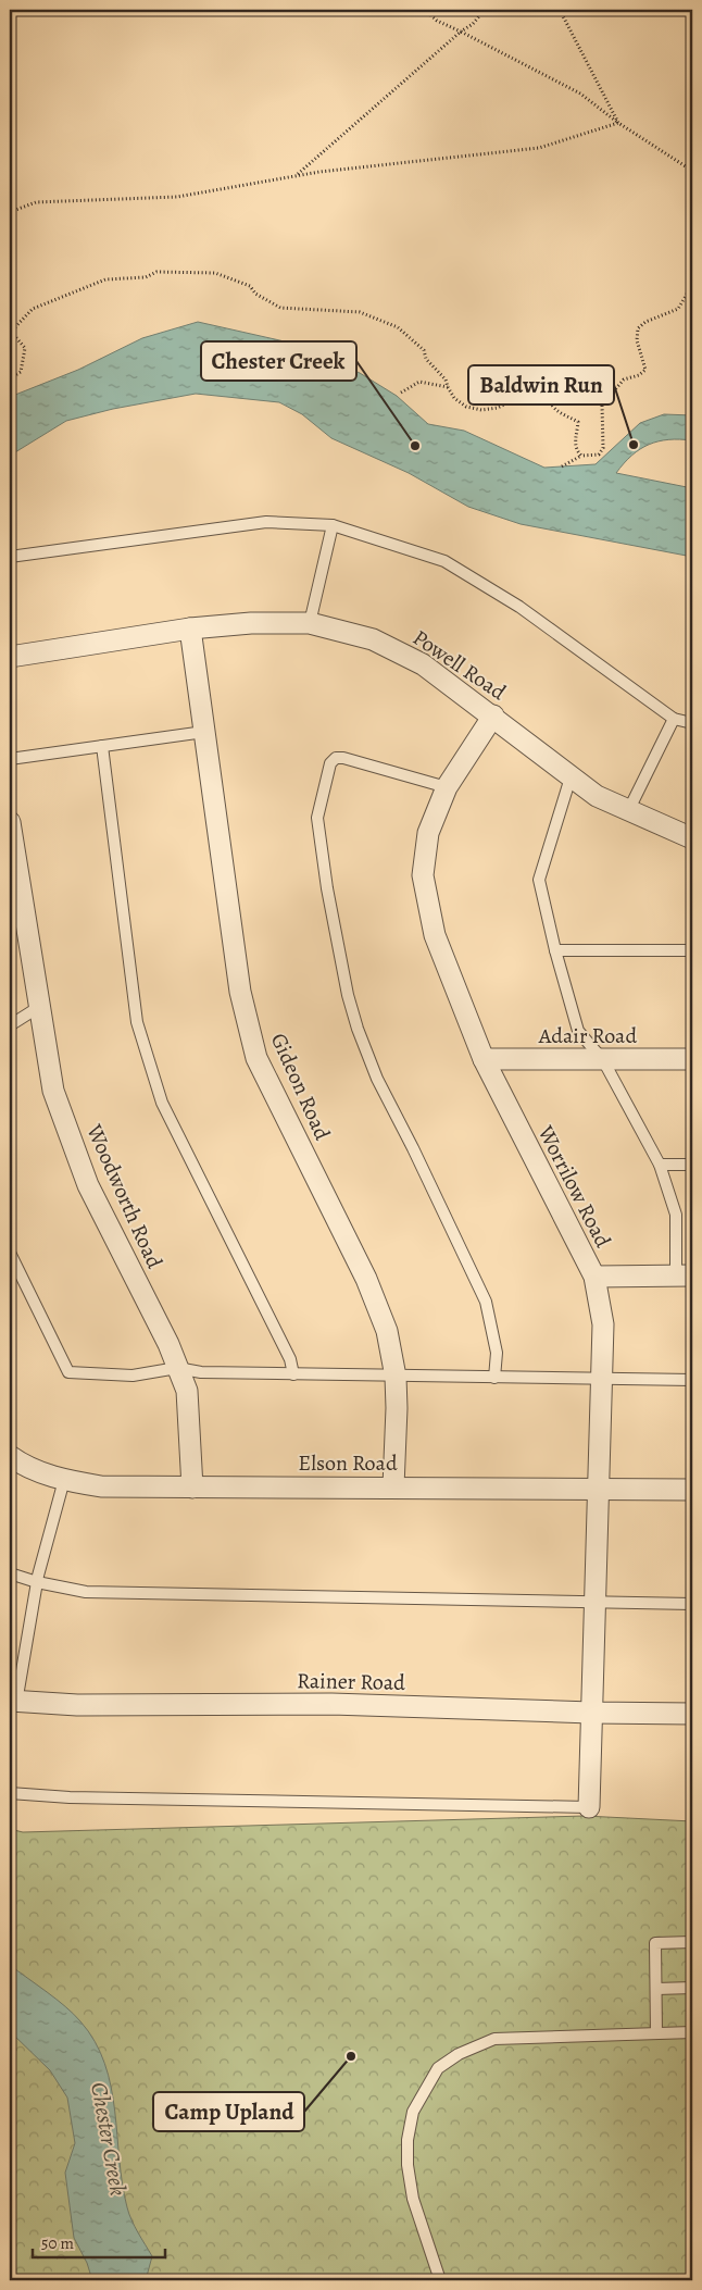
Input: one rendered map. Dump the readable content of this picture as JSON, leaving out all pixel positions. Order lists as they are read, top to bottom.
{
  "streets": {
    "street": [
      "Powell Road",
      "Adair Road",
      "Gideon Road",
      "Worrilow Road",
      "Woodworth Road",
      "Elson Road",
      "Rainer Road"
    ]
  },
  "crossings": [
    ["Powell Road", "Gideon Road"],
    ["Powell Road", "Worrilow Road"],
    ["Adair Road", "Worrilow Road"],
    ["Gideon Road", "Elson Road"],
    ["Worrilow Road", "Elson Road"],
    ["Worrilow Road", "Rainer Road"],
    ["Woodworth Road", "Elson Road"]
  ],
  "water": ["Chester Creek"],
  "places": ["Baldwin Run", "Chester Creek", "Camp Upland"],
  "scale_bar": "50 m"
}
